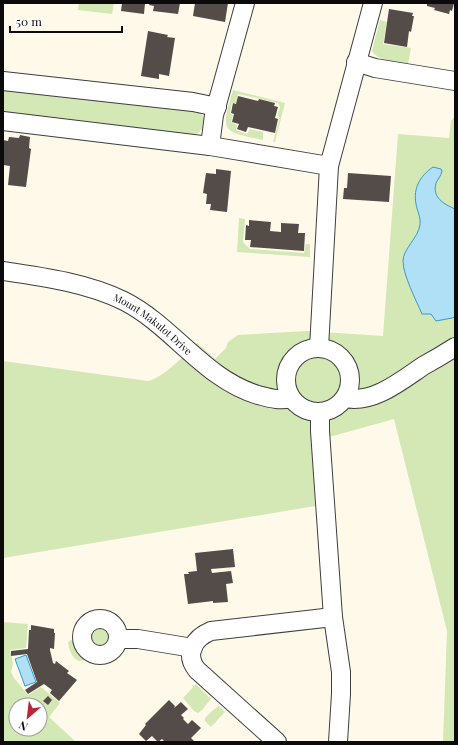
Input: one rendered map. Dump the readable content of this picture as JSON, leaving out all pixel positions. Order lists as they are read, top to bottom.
{
  "streets": {
    "street": ["Mount Makulot Drive"]
  },
  "scale_bar": "50 m",
  "north": "bottom left"
}
